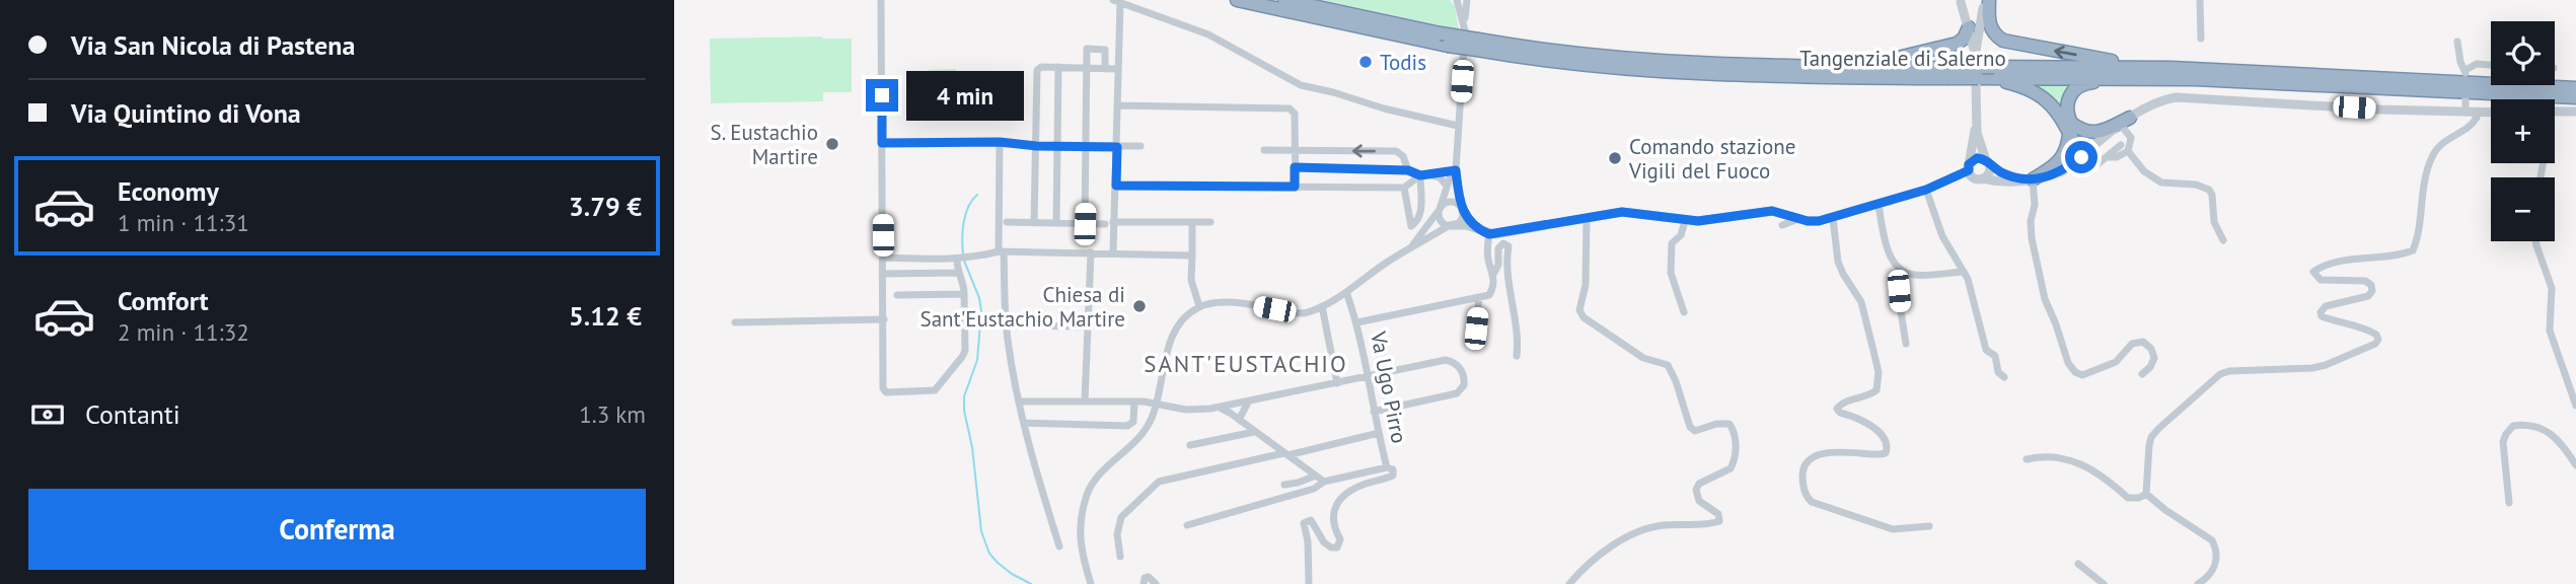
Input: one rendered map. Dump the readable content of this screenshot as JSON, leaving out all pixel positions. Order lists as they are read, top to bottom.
{
  "streets": {
    "highway": ["Tangenziale di Salerno"],
    "street": ["Va Ugo Pirro"]
  },
  "districts": ["SANT'EUSTACHIO"],
  "places": [
    "Todis",
    "S. Eustachio Martire",
    "Comando stazione Vigili del Fuoco",
    "Chiesa di Sant'Eustachio Martire"
  ],
  "page": {
    "banner": ["Via San Nicola di Pastena", "Via Quintino di Vona"],
    "map_buttons": ["+", "−"],
    "bubble": "4 min",
    "list": [
      {
        "name": "Economy",
        "note": "1 min · 11:31",
        "value": "3.79 €"
      },
      {
        "name": "Comfort",
        "note": "2 min · 11:32",
        "value": "5.12 €"
      }
    ],
    "pay": ["Contanti", "1.3 km"],
    "buttons": "Conferma"
  }
}
